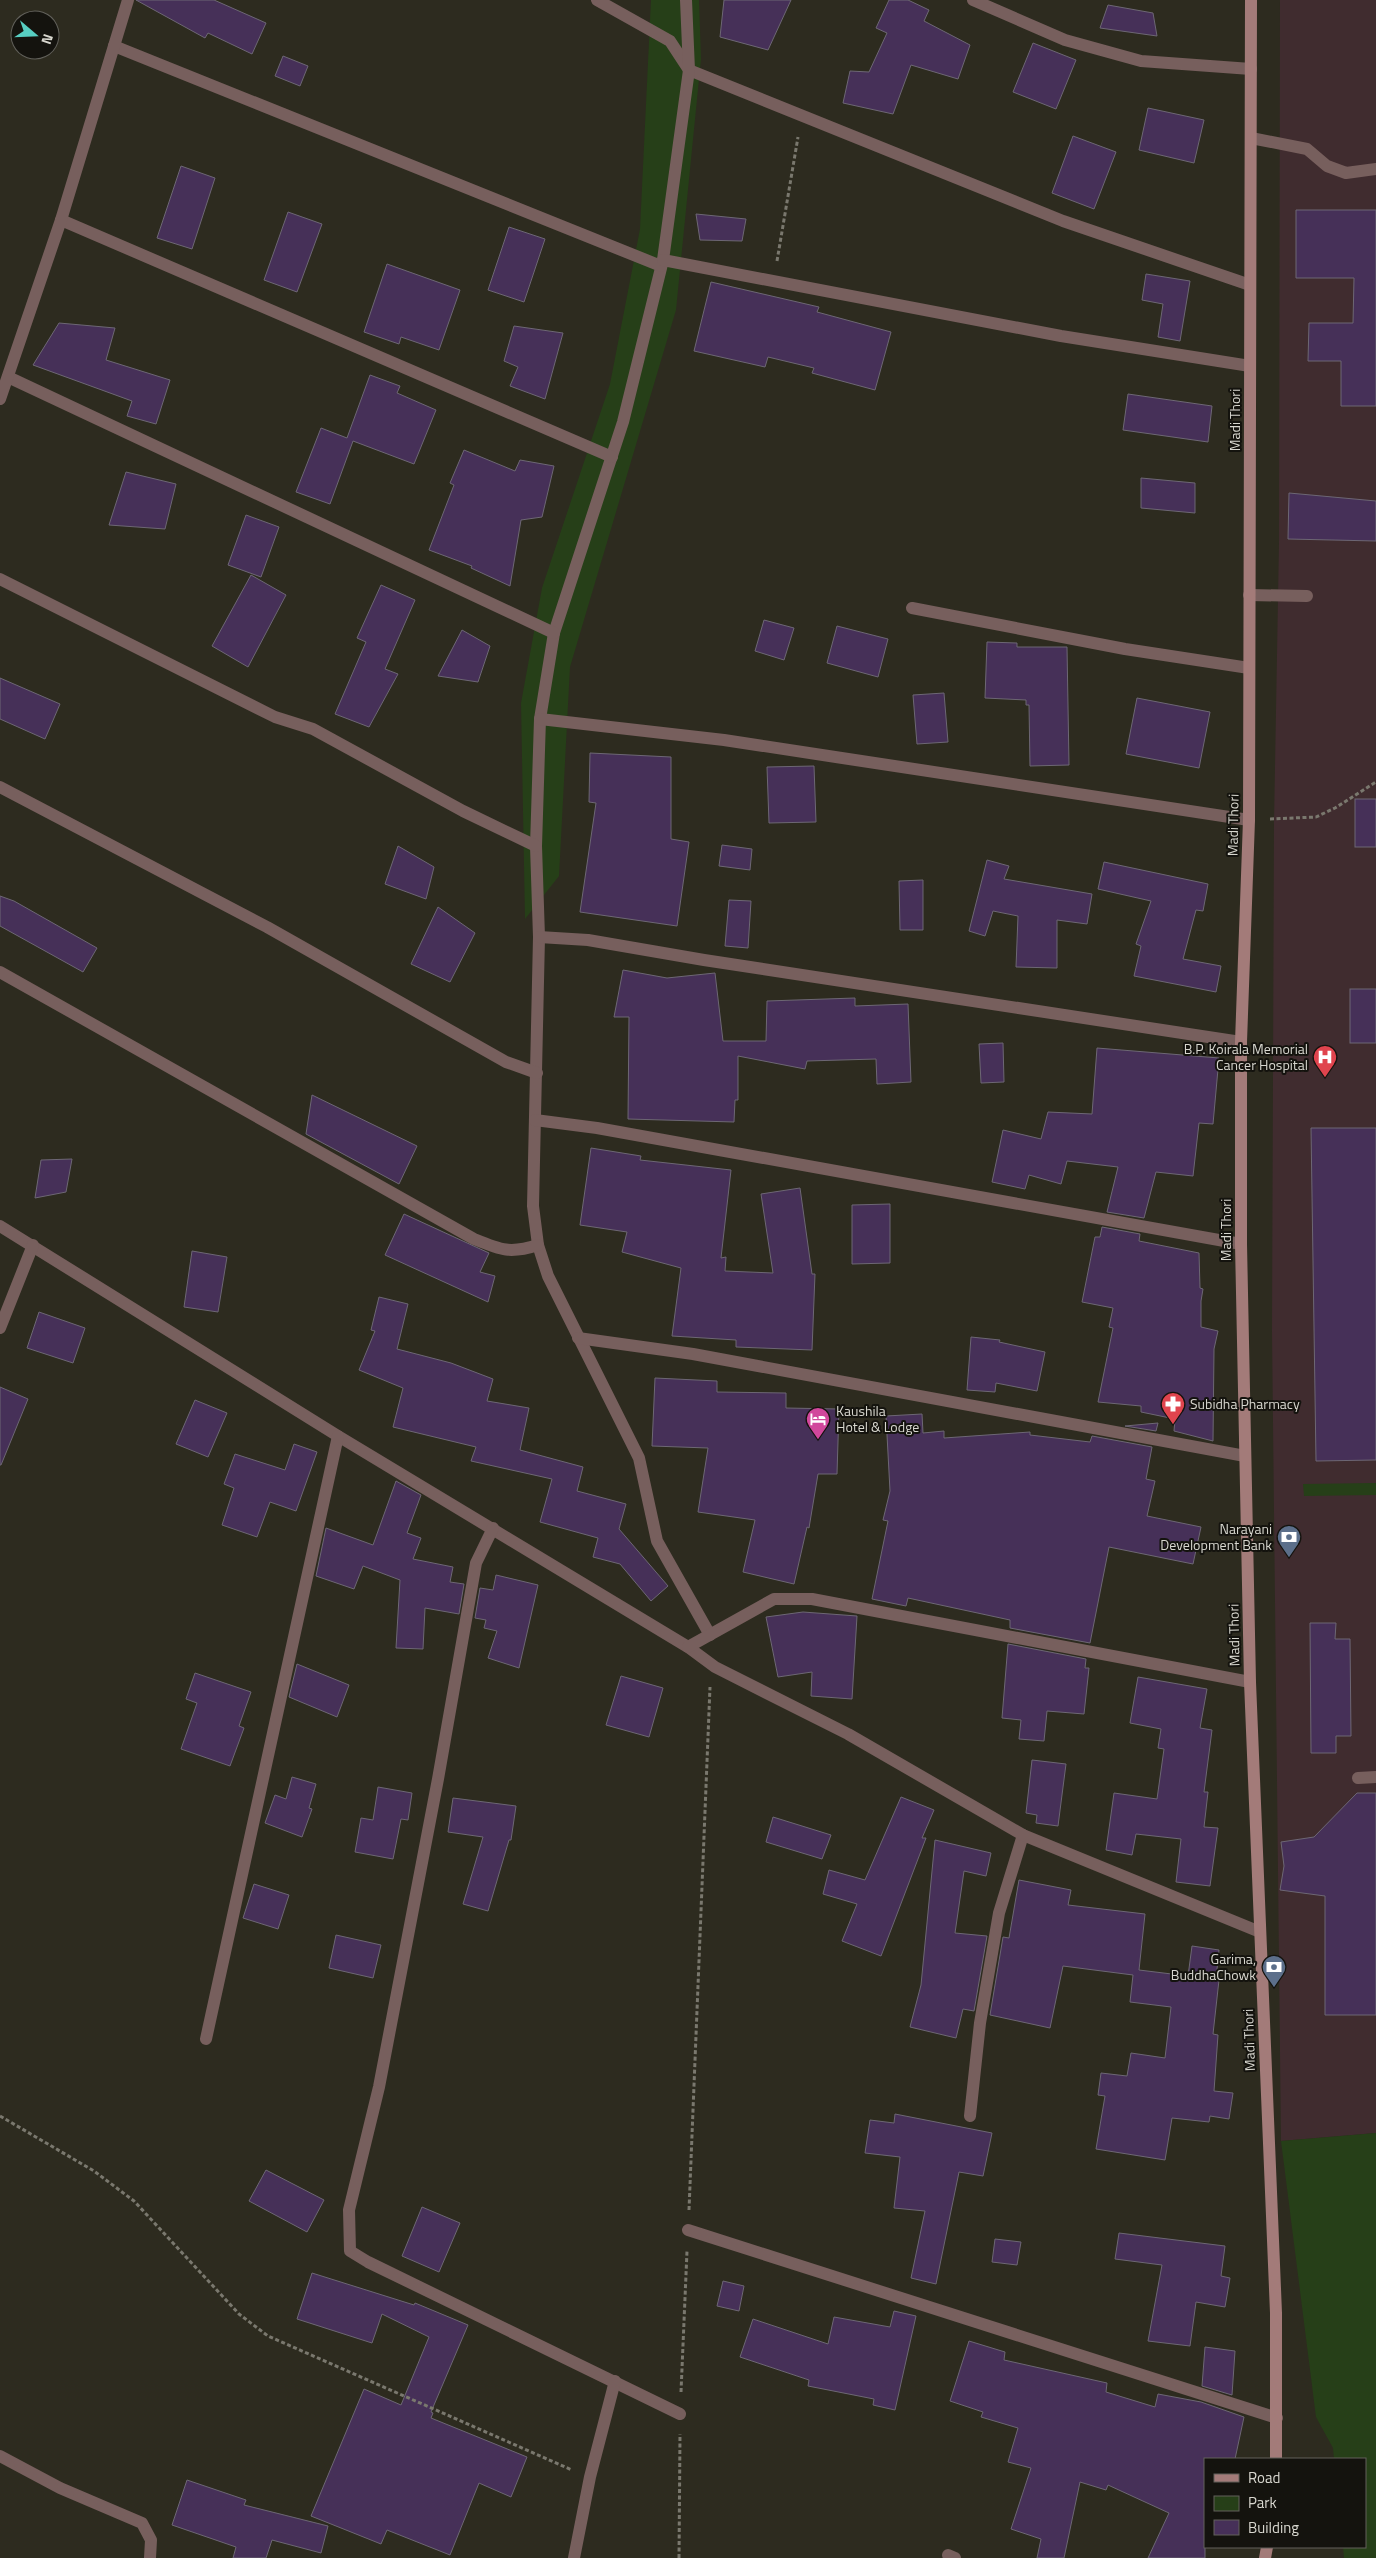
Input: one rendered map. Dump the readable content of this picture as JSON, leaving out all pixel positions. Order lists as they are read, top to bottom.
{
  "streets": {
    "main road": ["Madi Thori"]
  },
  "places": {
    "hospital": ["B.P. Koirala Memorial Cancer Hospital"],
    "pharmacy": ["Subidha Pharmacy"],
    "hotel": ["Kaushila Hotel & Lodge"],
    "bank": ["Narayani Development Bank", "Garima, BuddhaChowk"]
  },
  "legend": ["Road", "Park", "Building"],
  "north": "right"
}
